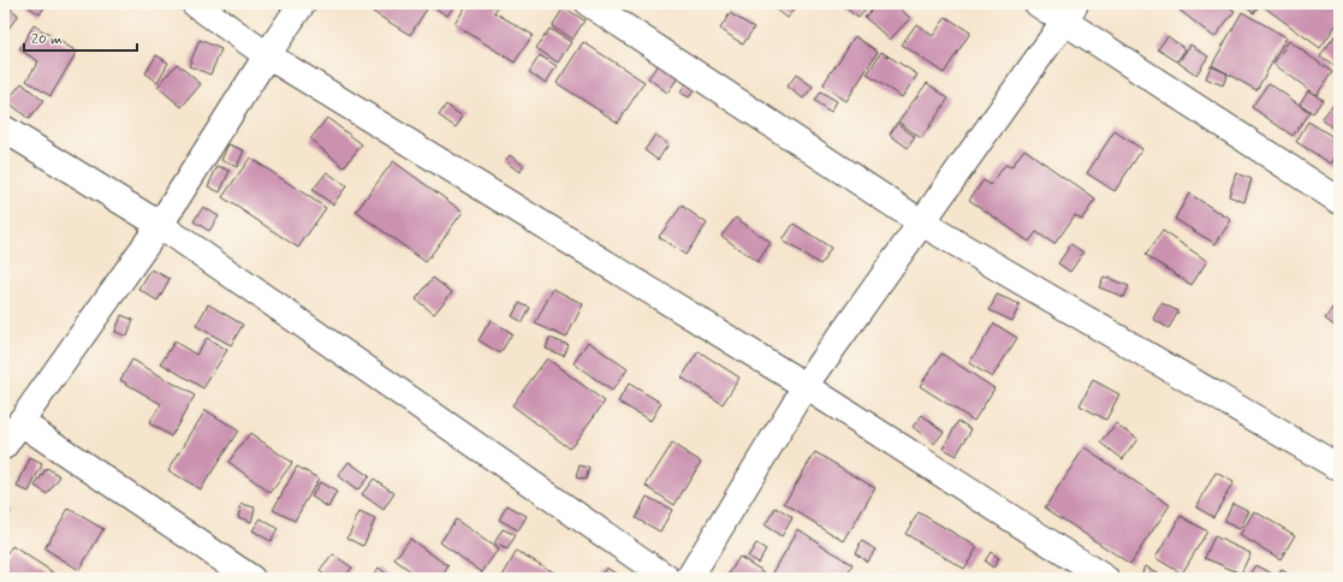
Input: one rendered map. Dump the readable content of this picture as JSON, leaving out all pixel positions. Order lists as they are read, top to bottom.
{
  "scale_bar": "20 m"
}
